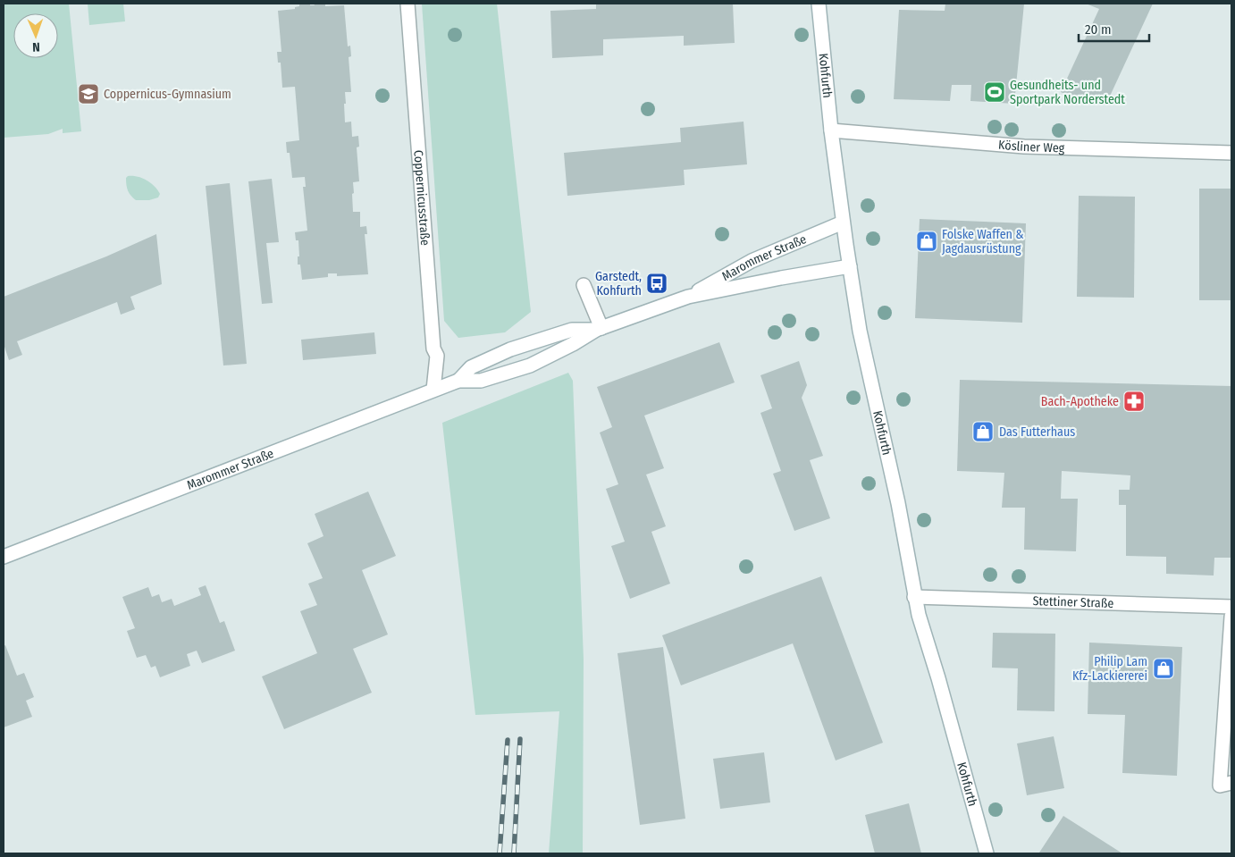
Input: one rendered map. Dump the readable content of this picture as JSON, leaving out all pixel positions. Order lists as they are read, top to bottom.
{
  "streets": {
    "street": [
      "Kohfurth",
      "Kösliner Weg",
      "Coppernicusstraße",
      "Marommer Straße",
      "Stettiner Straße"
    ]
  },
  "crossings": [
    ["Kohfurth", "Kösliner Weg"],
    ["Kohfurth", "Marommer Straße"],
    ["Kohfurth", "Stettiner Straße"],
    ["Coppernicusstraße", "Marommer Straße"]
  ],
  "places": {
    "sports": ["Gesundheits- und Sportpark Norderstedt"],
    "school or university": ["Coppernicus-Gymnasium"],
    "shop": ["Folske Waffen & Jagdausrüstung", "Das Futterhaus", "Philip Lam Kfz-Lackiererei"],
    "bus stop": ["Garstedt, Kohfurth"],
    "pharmacy": ["Bach-Apotheke"]
  },
  "scale_bar": "20 m",
  "north": "bottom"
}
